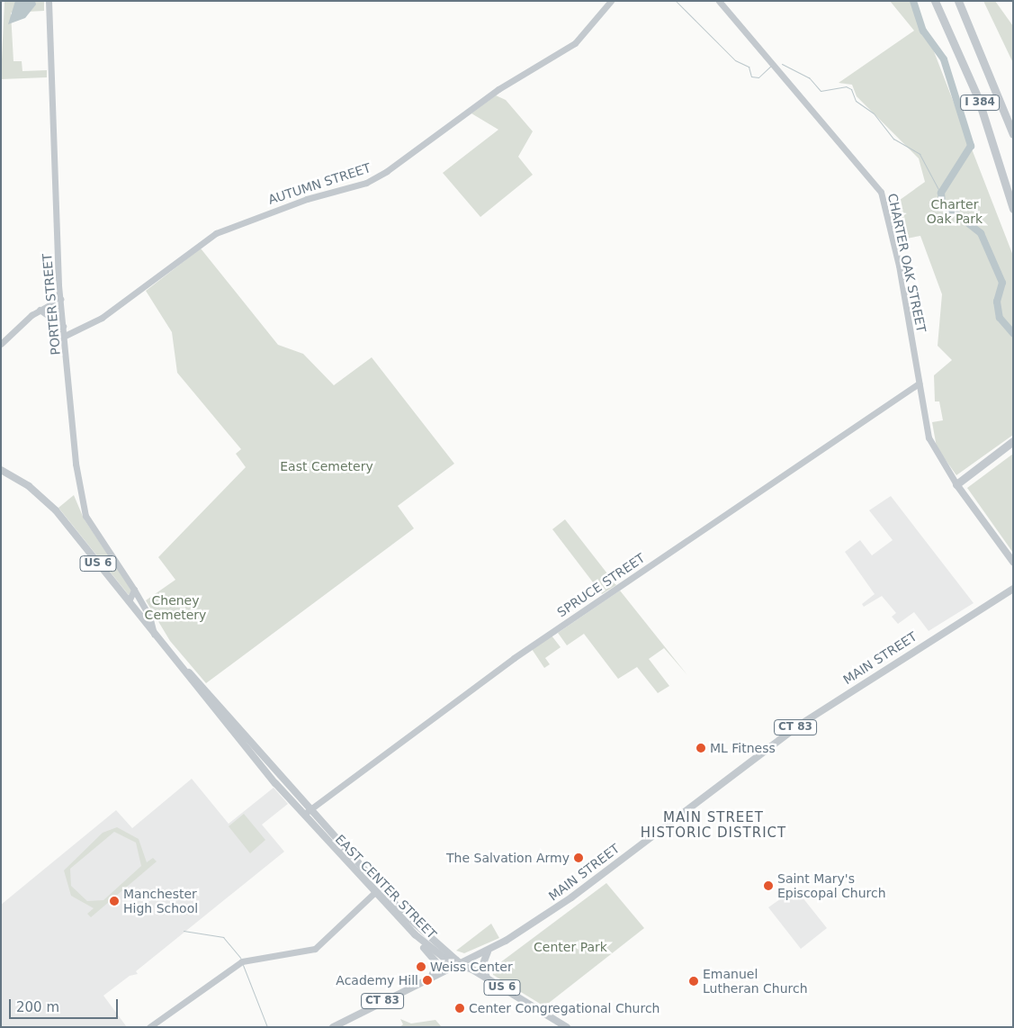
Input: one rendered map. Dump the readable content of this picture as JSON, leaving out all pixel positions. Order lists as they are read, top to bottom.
{
  "streets": {
    "highway": ["I 384"],
    "main road": [
      "CHARTER OAK STREET",
      "US 6",
      "MAIN STREET",
      "CT 83",
      "EAST CENTER STREET"
    ],
    "street": ["AUTUMN STREET", "PORTER STREET", "SPRUCE STREET"]
  },
  "crossings": [
    ["AUTUMN STREET", "PORTER STREET"],
    ["CHARTER OAK STREET", "SPRUCE STREET"],
    ["PORTER STREET", "EAST CENTER STREET"],
    ["US 6", "MAIN STREET"],
    ["US 6", "EAST CENTER STREET"],
    ["SPRUCE STREET", "EAST CENTER STREET"],
    ["MAIN STREET", "EAST CENTER STREET"]
  ],
  "districts": ["MAIN STREET HISTORIC DISTRICT"],
  "parks": [
    "Charter Oak Park",
    "East Cemetery",
    "Cheney Cemetery",
    "Center Park"
  ],
  "places": [
    "ML Fitness",
    "The Salvation Army",
    "Saint Mary's Episcopal Church",
    "Manchester High School",
    "Weiss Center",
    "Academy Hill",
    "Emanuel Lutheran Church",
    "Center Congregational Church"
  ],
  "scale_bar": "200 m"
}
